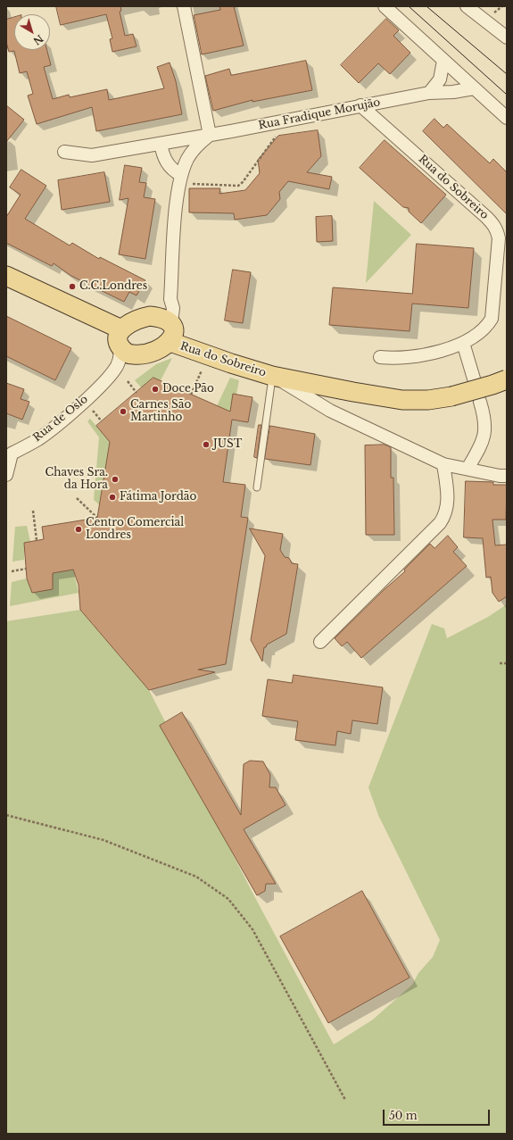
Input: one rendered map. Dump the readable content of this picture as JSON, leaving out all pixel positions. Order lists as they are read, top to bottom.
{
  "streets": {
    "main road": ["Rua do Sobreiro"],
    "street": ["Rua Fradique Morujão", "Rua de Oslo"]
  },
  "crossings": [
    ["Rua Fradique Morujão", "Rua do Sobreiro"],
    ["Rua do Sobreiro", "Rua de Oslo"]
  ],
  "places": [
    "C.C.Londres",
    "Doce Pão",
    "Carnes São Martinho",
    "JUST",
    "Chaves Sra. da Hora",
    "Fátima Jordão",
    "Centro Comercial Londres"
  ],
  "scale_bar": "50 m",
  "north": "bottom right"
}
